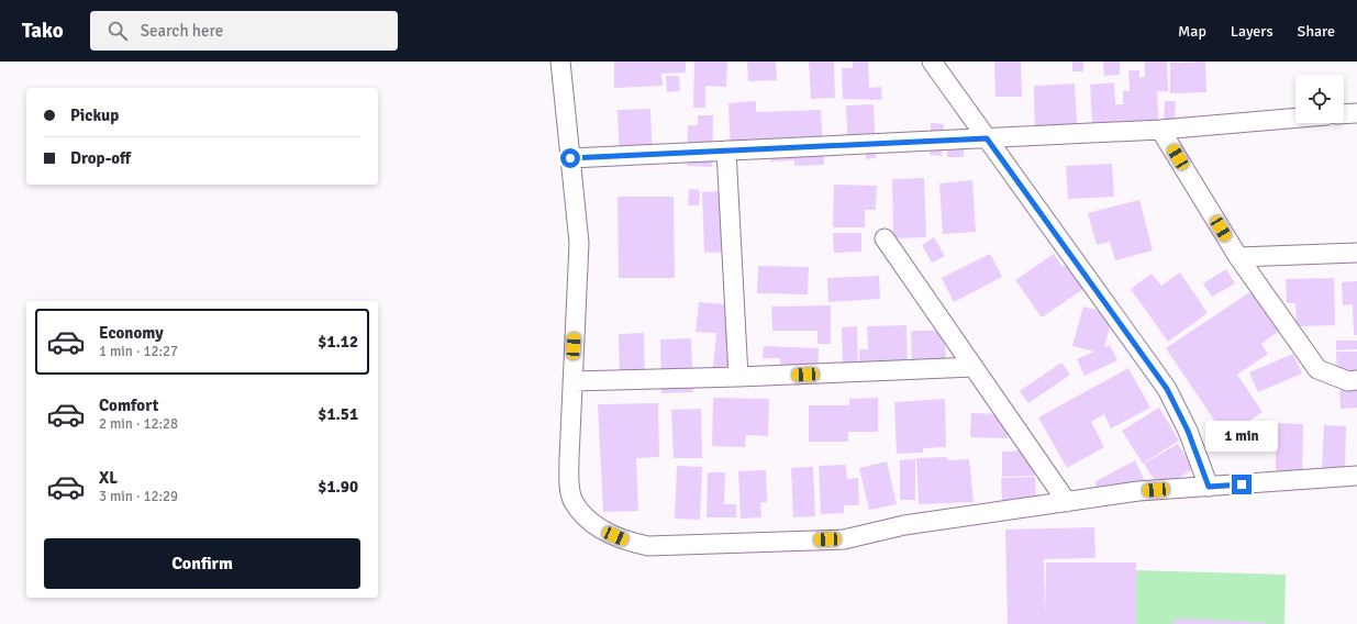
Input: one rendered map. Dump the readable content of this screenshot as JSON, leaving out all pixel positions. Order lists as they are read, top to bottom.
{
  "page": {
    "header": "Tako",
    "search": "Search here",
    "nav": ["Map", "Layers", "Share"],
    "banner": ["Pickup", "Drop-off"],
    "list": [
      {
        "name": "Economy",
        "note": "1 min · 12:27",
        "value": "$1.12"
      },
      {
        "name": "Comfort",
        "note": "2 min · 12:28",
        "value": "$1.51"
      },
      {
        "name": "XL",
        "note": "3 min · 12:29",
        "value": "$1.90"
      }
    ],
    "bubble": "1 min",
    "buttons": "Confirm"
  }
}
